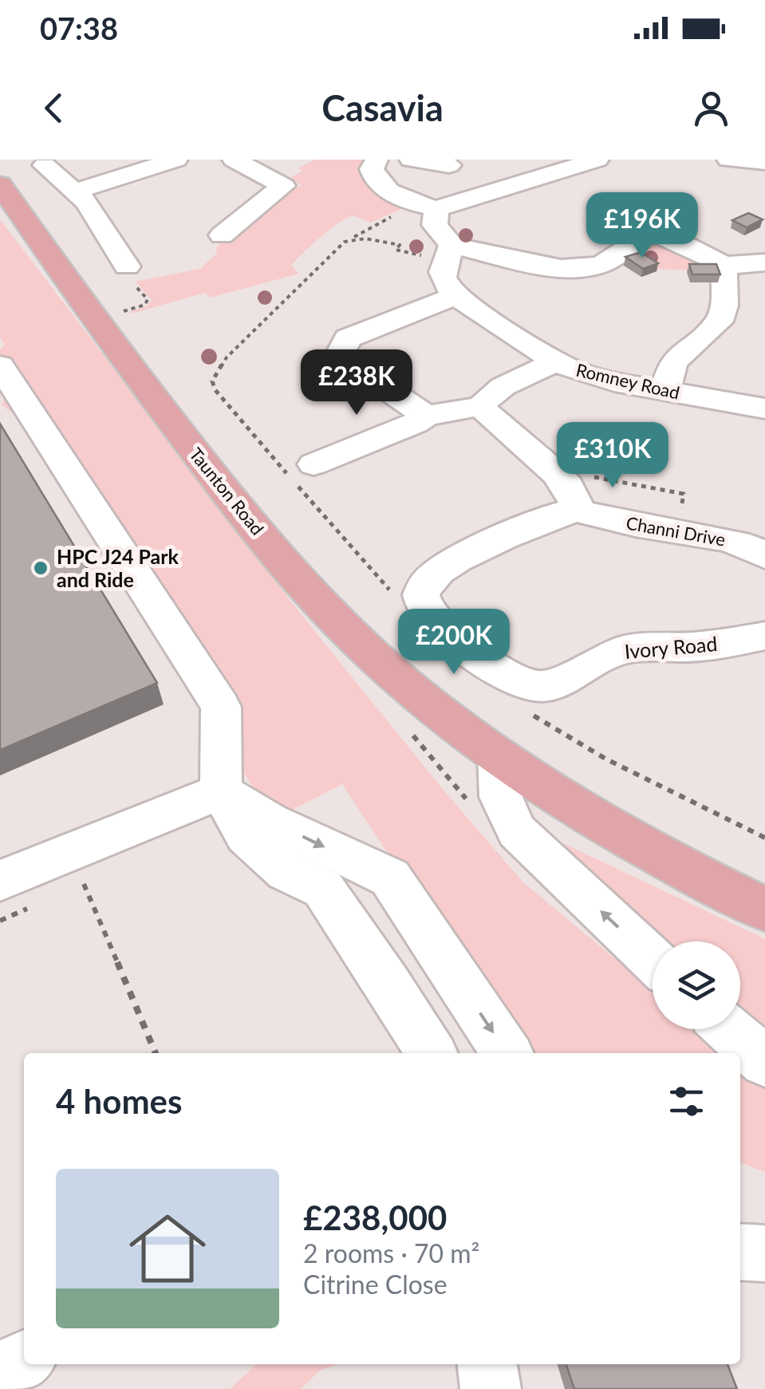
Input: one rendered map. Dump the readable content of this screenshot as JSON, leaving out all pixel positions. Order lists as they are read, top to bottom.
{
  "streets": {
    "main road": ["Taunton Road"],
    "street": ["Romney Road", "Channi Drive", "Ivory Road"]
  },
  "crossings": [
    ["Channi Drive", "Ivory Road"]
  ],
  "places": ["HPC J24 Park and Ride"],
  "page": {
    "status": "07:38",
    "header": "Casavia",
    "price": [
      "£196K",
      "£238K",
      "£310K",
      "£200K"
    ],
    "heading": "4 homes",
    "list": [
      {
        "name": "£238,000",
        "note": "2 rooms · 70 m² · Citrine Close"
      }
    ]
  }
}
